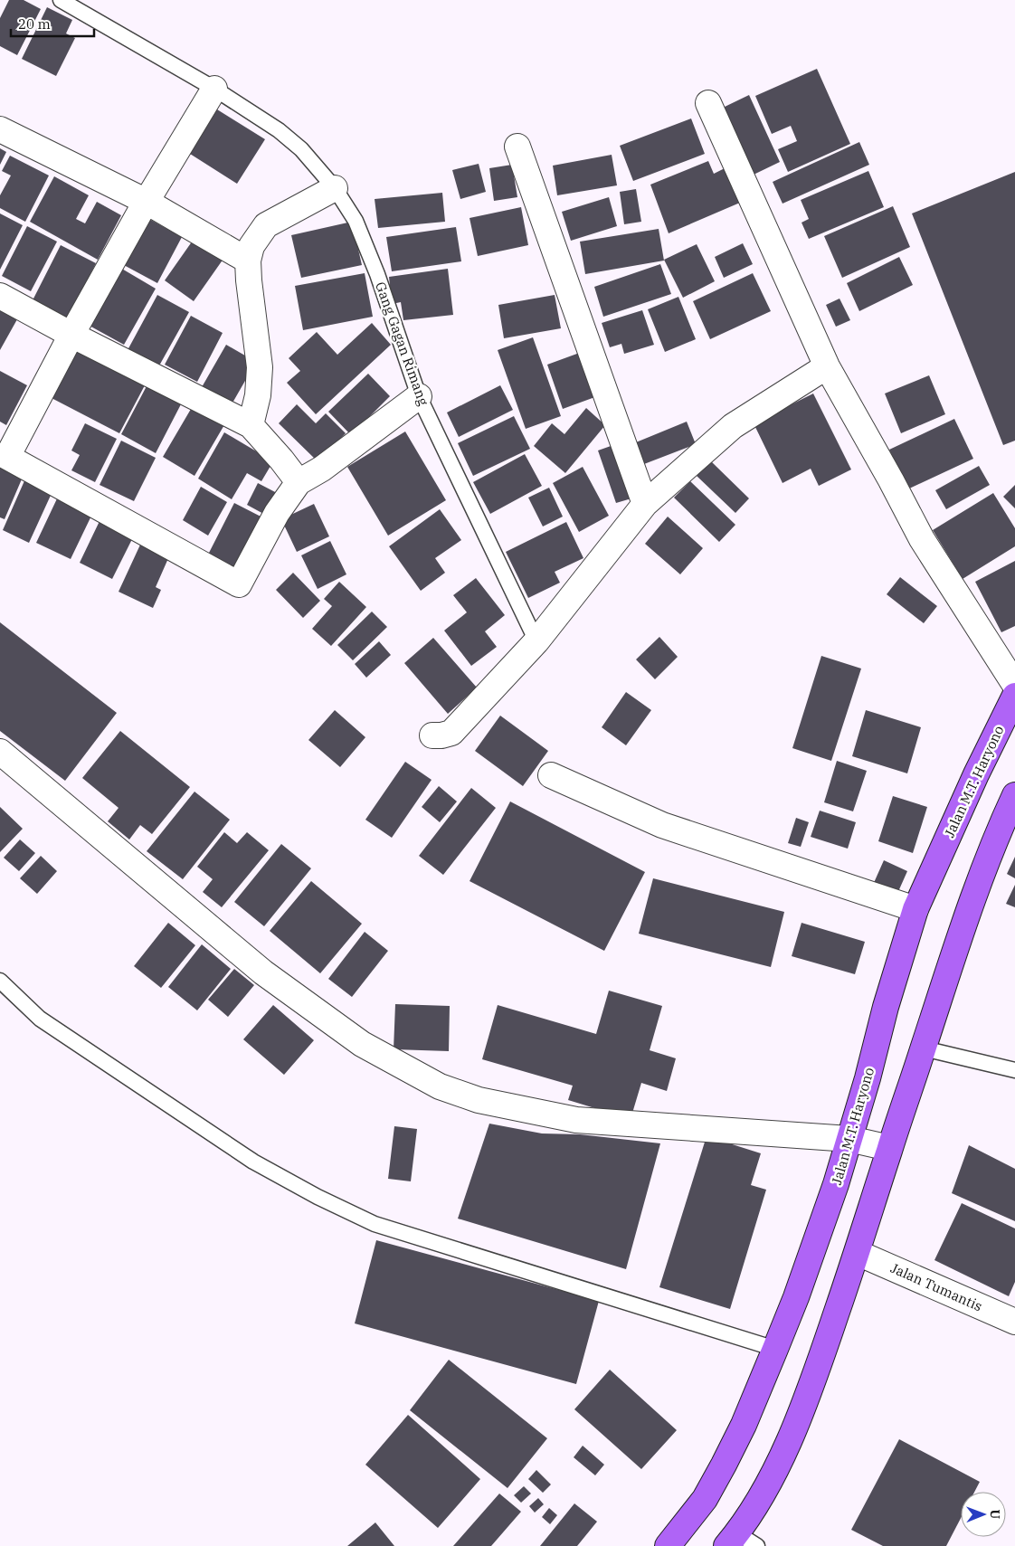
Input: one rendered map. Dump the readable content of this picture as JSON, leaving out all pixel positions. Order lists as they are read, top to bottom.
{
  "streets": {
    "highway": ["Jalan M.T. Haryono"],
    "street": ["Jalan Tumantis"],
    "lane": ["Gang Gagan Rimang"]
  },
  "scale_bar": "20 m",
  "north": "right"
}
